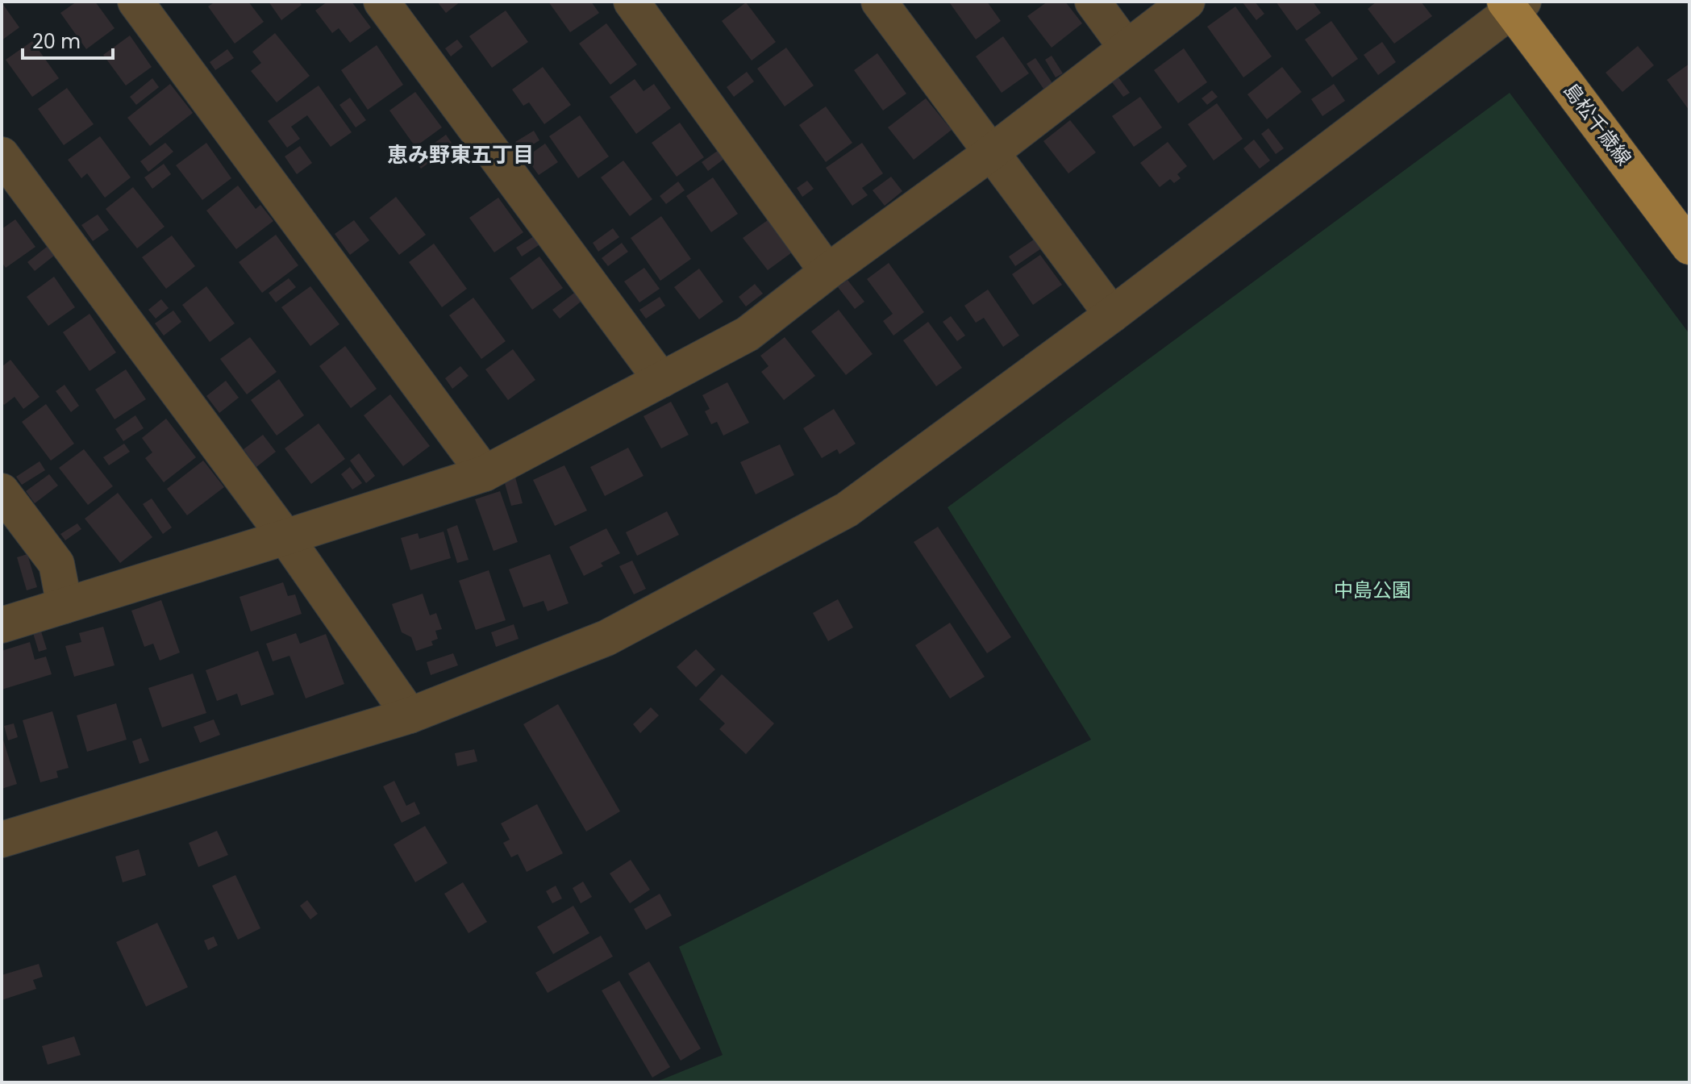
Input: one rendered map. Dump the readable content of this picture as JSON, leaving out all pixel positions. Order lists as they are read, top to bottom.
{
  "streets": {
    "main road": ["島松千歳線"]
  },
  "districts": ["恵み野東五丁目"],
  "parks": ["中島公園"],
  "scale_bar": "20 m"
}
